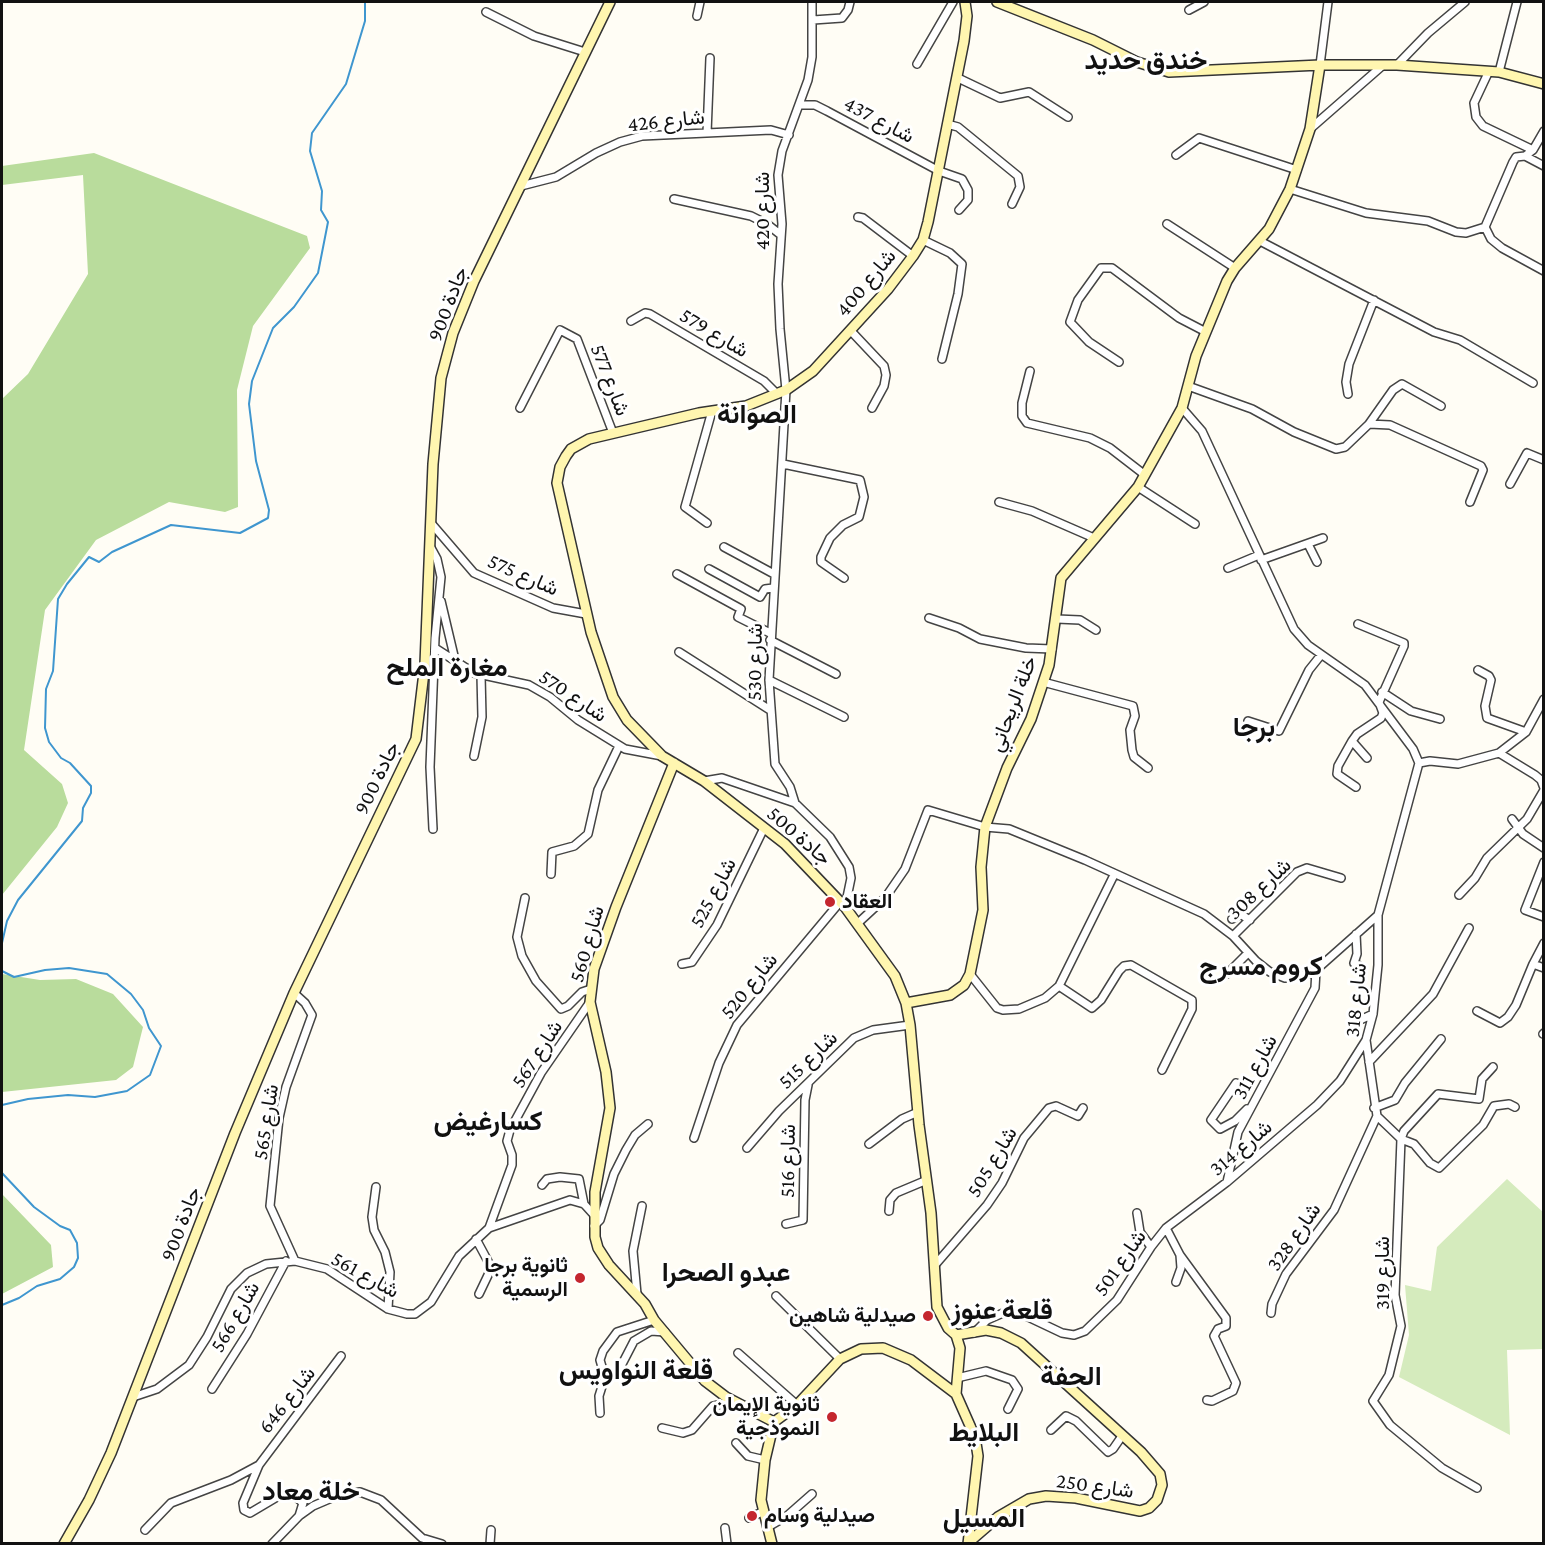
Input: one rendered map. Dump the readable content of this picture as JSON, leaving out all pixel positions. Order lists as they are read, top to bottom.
{
  "streets": {
    "main road": [
      "شارع 400",
      "جادة 900",
      "خلة الريحاني",
      "جادة 500",
      "شارع 560",
      "شارع 250"
    ],
    "street": [
      "شارع 437",
      "شارع 426",
      "شارع 420",
      "شارع 579",
      "شارع 577",
      "شارع 575",
      "شارع 530",
      "شارع 570",
      "شارع 308",
      "شارع 525",
      "شارع 520",
      "شارع 318",
      "شارع 567",
      "شارع 515",
      "شارع 311",
      "شارع 565",
      "شارع 314",
      "شارع 516",
      "شارع 505",
      "شارع 328",
      "شارع 501",
      "شارع 319",
      "شارع 561",
      "شارع 566",
      "شارع 646"
    ]
  },
  "crossings": [
    ["شارع 437", "شارع 420"],
    ["شارع 437", "شارع 400"],
    ["شارع 426", "شارع 420"],
    ["شارع 426", "جادة 900"],
    ["شارع 420", "شارع 400"],
    ["شارع 420", "شارع 530"],
    ["شارع 400", "شارع 579"],
    ["شارع 400", "شارع 577"],
    ["شارع 400", "شارع 530"],
    ["شارع 400", "جادة 500"],
    ["جادة 900", "شارع 575"],
    ["جادة 900", "شارع 565"],
    ["جادة 900", "شارع 561"],
    ["شارع 577", "جادة 500"],
    ["شارع 575", "جادة 500"],
    ["شارع 530", "جادة 500"],
    ["شارع 530", "شارع 520"],
    ["شارع 570", "جادة 500"],
    ["جادة 500", "شارع 525"],
    ["جادة 500", "شارع 560"],
    ["جادة 500", "شارع 520"],
    ["جادة 500", "شارع 515"],
    ["جادة 500", "شارع 505"],
    ["جادة 500", "شارع 250"],
    ["شارع 560", "شارع 567"],
    ["شارع 318", "شارع 314"],
    ["شارع 318", "شارع 328"],
    ["شارع 318", "شارع 319"],
    ["شارع 567", "شارع 561"],
    ["شارع 515", "شارع 516"],
    ["شارع 311", "شارع 314"],
    ["شارع 565", "شارع 561"],
    ["شارع 314", "شارع 501"],
    ["شارع 501", "شارع 250"],
    ["شارع 561", "شارع 566"]
  ],
  "districts": [
    "خندق حديد",
    "الصوانة",
    "مغارة الملح",
    "برجا",
    "كروم مسرج",
    "كسارغيض",
    "عبدو الصحرا",
    "قلعة عنوز",
    "قلعة النواويس",
    "الحفة",
    "البلايط",
    "خلة معاد",
    "المسيل"
  ],
  "places": [
    "العقاد",
    "ثانوية برجا الرسمية",
    "صيدلية شاهين",
    "ثانوية الإيمان النموذجية",
    "صيدلية وسام"
  ]
}
